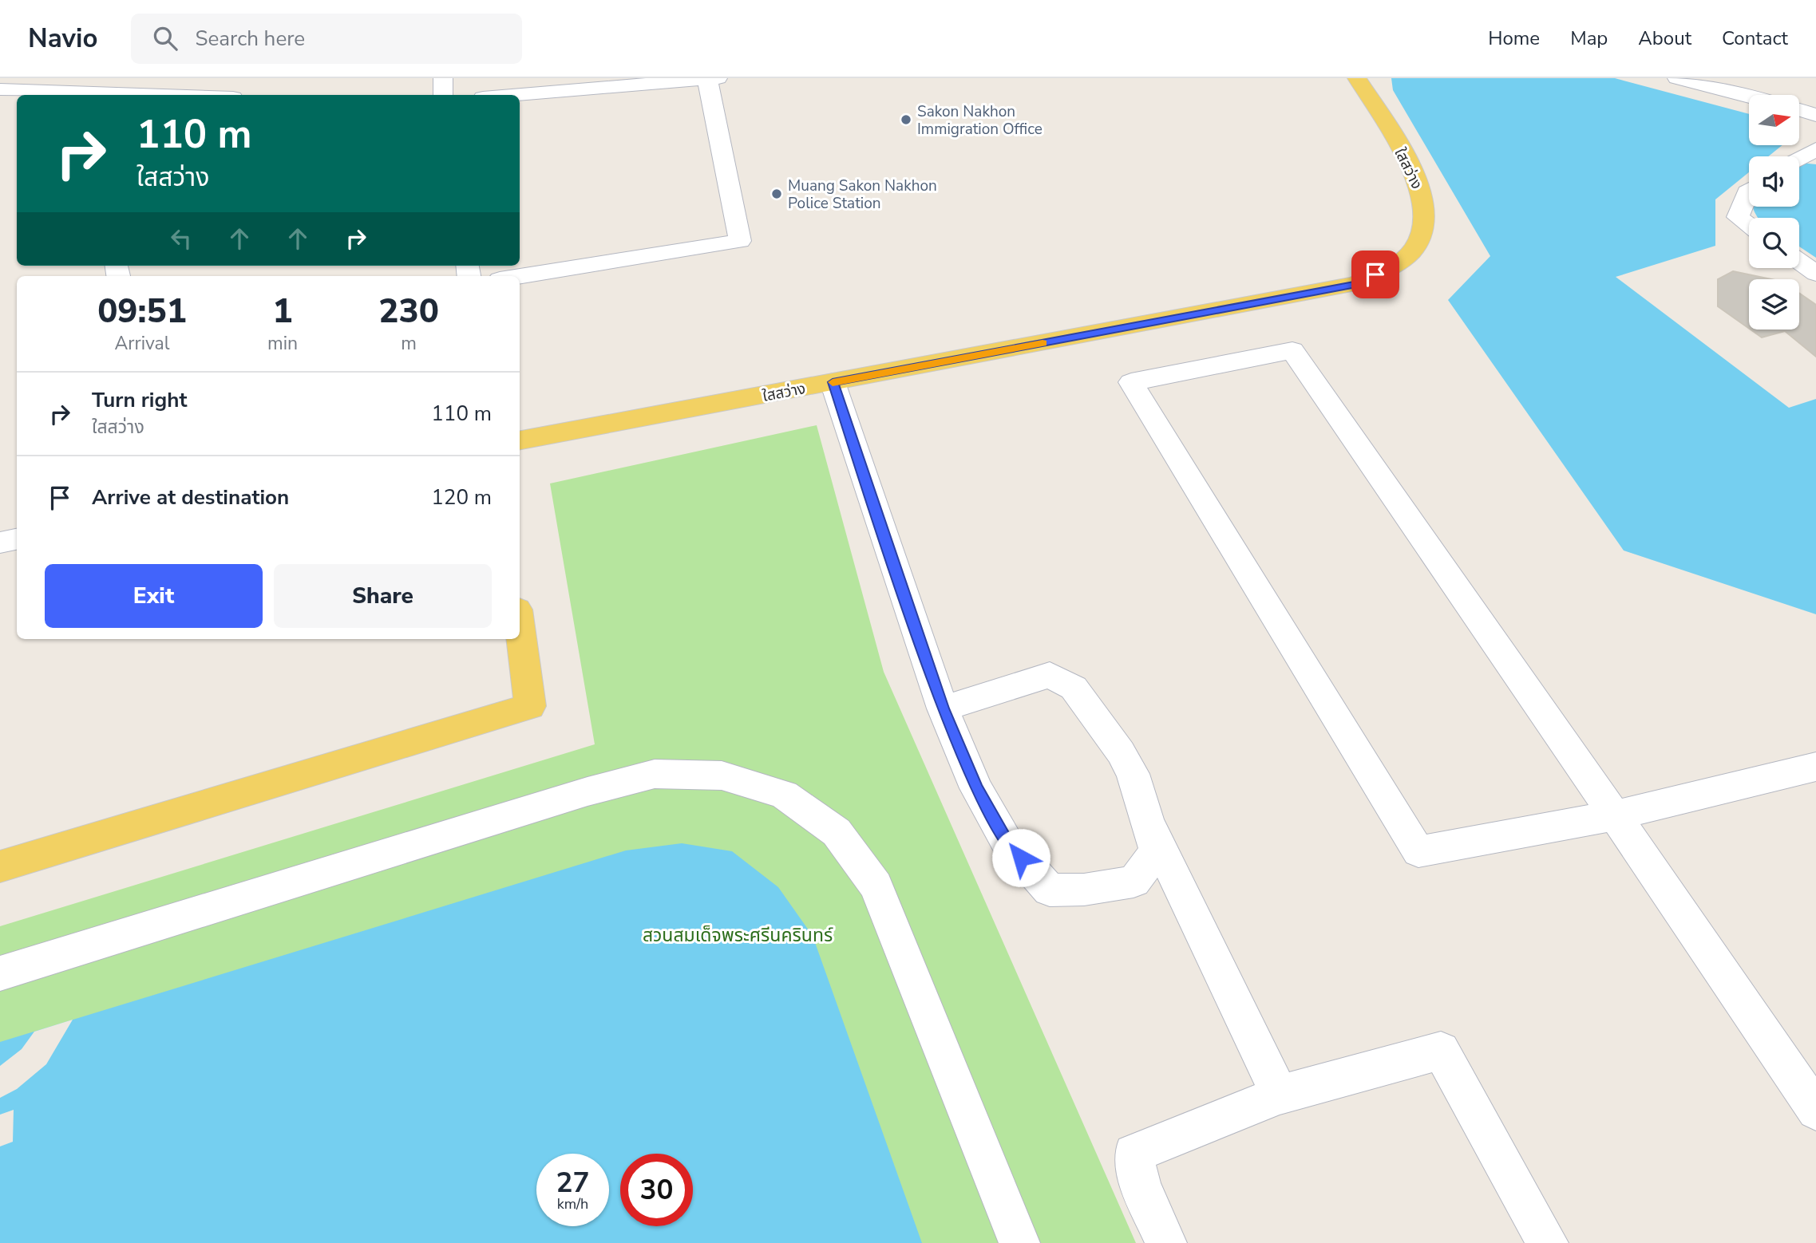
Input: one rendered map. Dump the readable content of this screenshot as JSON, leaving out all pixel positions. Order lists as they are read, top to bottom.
{
  "streets": {
    "main road": ["ใสสว่าง"]
  },
  "parks": ["สวนสมเด็จพระศรีนครินทร์"],
  "places": ["Sakon Nakhon Immigration Office", "Muang Sakon Nakhon Police Station"],
  "north": "right",
  "page": {
    "header": "Navio",
    "search": "Search here",
    "nav": [
      "Home",
      "Map",
      "About",
      "Contact"
    ],
    "turn": ["110 m", "ใสสว่าง"],
    "eta": [
      "09:51",
      "Arrival",
      "1",
      "min",
      "230",
      "m"
    ],
    "list": [
      {
        "name": "Turn right",
        "note": "ใสสว่าง",
        "value": "110 m"
      },
      {
        "name": "Arrive at destination",
        "value": "120 m"
      }
    ],
    "buttons": ["Exit", "Share"],
    "speed": "27 km/h",
    "limit": "30"
  }
}
